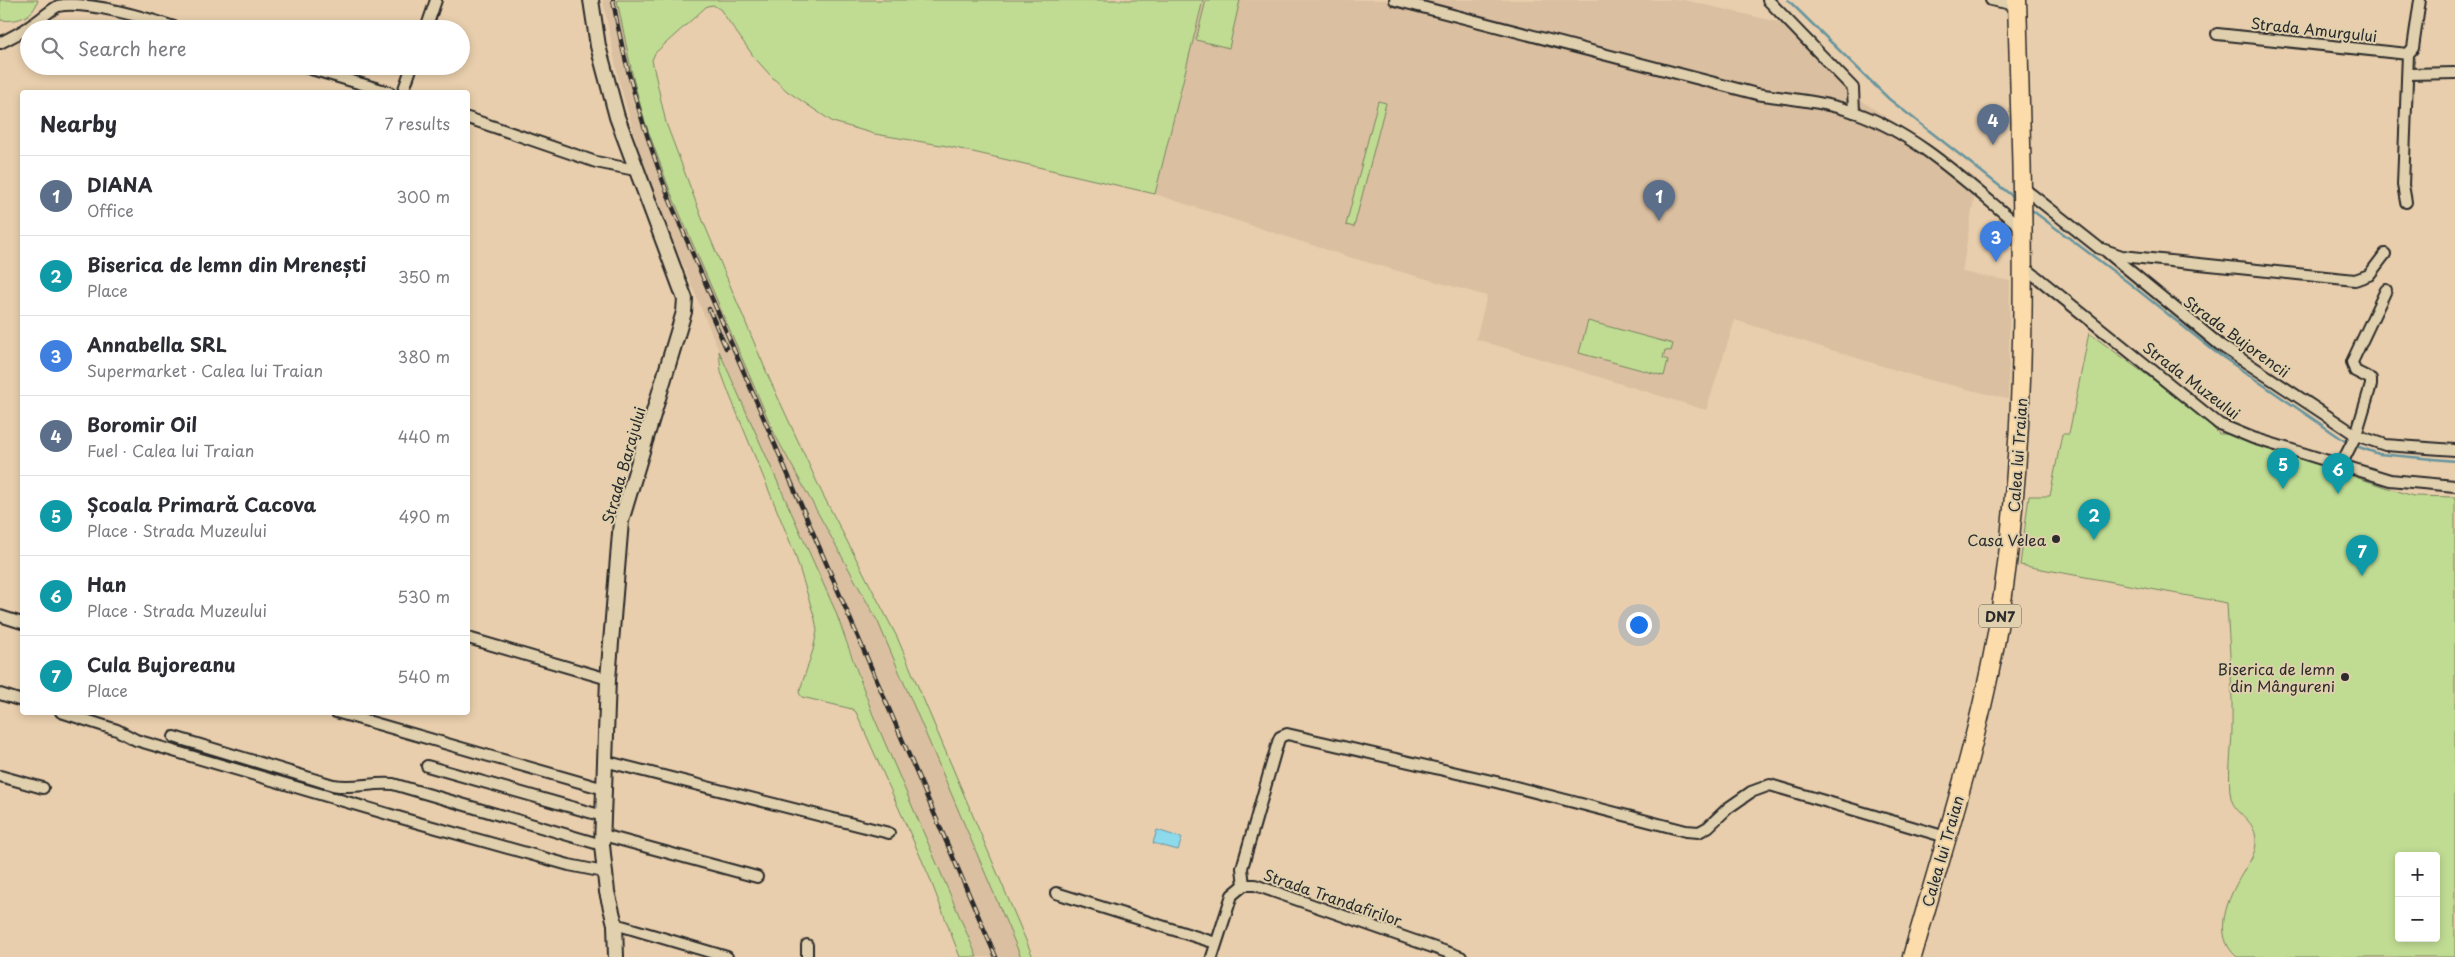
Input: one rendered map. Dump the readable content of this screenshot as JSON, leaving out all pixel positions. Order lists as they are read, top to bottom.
{
  "streets": {
    "highway": ["Calea lui Traian", "DN7"],
    "street": [
      "Strada Amurgului",
      "Strada Bujorencii",
      "Strada Muzeului",
      "Strada Barajului",
      "Strada Trandafirilor"
    ]
  },
  "crossings": [
    ["Strada Bujorencii", "Calea lui Traian"],
    ["Strada Muzeului", "Calea lui Traian"]
  ],
  "places": ["Casa Velea", "Biserica de lemn din Mângureni"],
  "page": {
    "search": "Search here",
    "heading": ["Nearby", "7 results"],
    "pins": [
      "4",
      "1",
      "3",
      "5",
      "6",
      "2",
      "7"
    ],
    "list": [
      {
        "mark": "1",
        "name": "DIANA",
        "note": "Office",
        "value": "300 m"
      },
      {
        "mark": "2",
        "name": "Biserica de lemn din Mrenești",
        "note": "Place",
        "value": "350 m"
      },
      {
        "mark": "3",
        "name": "Annabella SRL",
        "note": "Supermarket · Calea lui Traian",
        "value": "380 m"
      },
      {
        "mark": "4",
        "name": "Boromir Oil",
        "note": "Fuel · Calea lui Traian",
        "value": "440 m"
      },
      {
        "mark": "5",
        "name": "Școala Primară Cacova",
        "note": "Place · Strada Muzeului",
        "value": "490 m"
      },
      {
        "mark": "6",
        "name": "Han",
        "note": "Place · Strada Muzeului",
        "value": "530 m"
      },
      {
        "mark": "7",
        "name": "Cula Bujoreanu",
        "note": "Place",
        "value": "540 m"
      }
    ],
    "map_buttons": ["+", "−"]
  }
}
